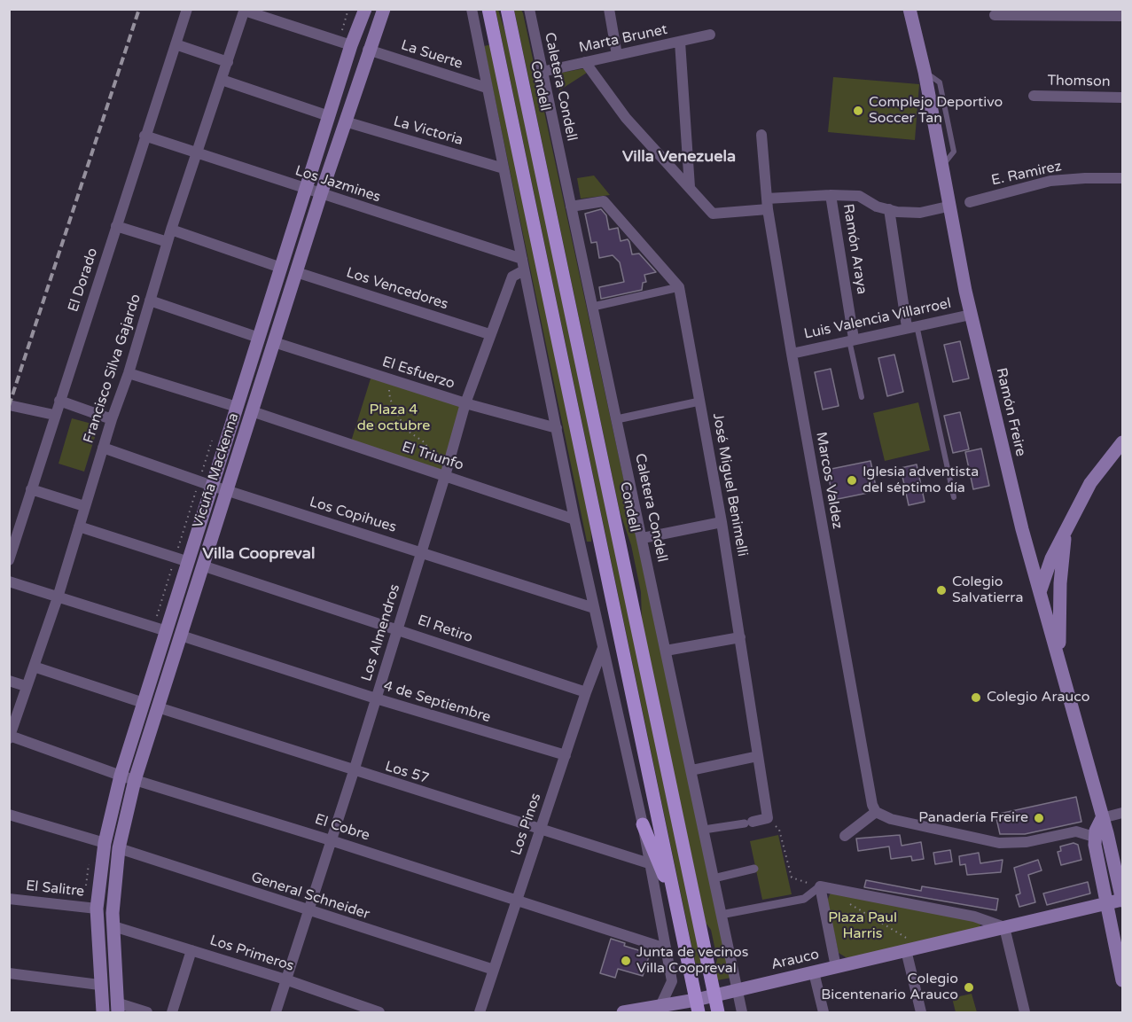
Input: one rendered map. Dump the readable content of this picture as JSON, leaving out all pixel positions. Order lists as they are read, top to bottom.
{
  "streets": {
    "main road": [
      "Condell",
      "Ramón Freire",
      "Vicuña Mackenna",
      "Arauco"
    ],
    "street": [
      "Marta Brunet",
      "La Suerte",
      "Thomson",
      "Caletera Condell",
      "La Victoria",
      "E. Ramirez",
      "Los Jazmines",
      "Ramón Araya",
      "El Dorado",
      "Los Vencedores",
      "Luis Valencia Villarroel",
      "Francisco Silva Gajardo",
      "El Esfuerzo",
      "El Triunfo",
      "Marcos Valdez",
      "José Miguel Benimelli",
      "Los Copihues",
      "El Retiro",
      "Los Almendros",
      "4 de Septiembre",
      "Los 57",
      "Los Pinos",
      "El Cobre",
      "El Salitre",
      "General Schneider",
      "Los Primeros"
    ]
  },
  "crossings": [
    ["Marta Brunet", "Caletera Condell"],
    ["La Suerte", "Vicuña Mackenna"],
    ["Condell", "Arauco"],
    ["Caletera Condell", "Arauco"],
    ["La Victoria", "Vicuña Mackenna"],
    ["Los Jazmines", "El Dorado"],
    ["Los Jazmines", "Francisco Silva Gajardo"],
    ["Los Jazmines", "Vicuña Mackenna"],
    ["Los Jazmines", "Los Almendros"],
    ["Ramón Araya", "Luis Valencia Villarroel"],
    ["Los Vencedores", "Vicuña Mackenna"],
    ["Los Vencedores", "Los Almendros"],
    ["Luis Valencia Villarroel", "Ramón Freire"],
    ["Luis Valencia Villarroel", "Marcos Valdez"],
    ["Francisco Silva Gajardo", "Los Copihues"],
    ["Francisco Silva Gajardo", "El Cobre"],
    ["El Esfuerzo", "Vicuña Mackenna"],
    ["El Esfuerzo", "Los Almendros"],
    ["Ramón Freire", "Arauco"],
    ["El Triunfo", "Vicuña Mackenna"],
    ["El Triunfo", "Los Almendros"],
    ["Vicuña Mackenna", "Los Copihues"],
    ["Vicuña Mackenna", "El Retiro"],
    ["Vicuña Mackenna", "4 de Septiembre"],
    ["Vicuña Mackenna", "Los 57"],
    ["Vicuña Mackenna", "El Cobre"],
    ["Vicuña Mackenna", "El Salitre"],
    ["Vicuña Mackenna", "General Schneider"],
    ["Vicuña Mackenna", "Los Primeros"],
    ["Los Copihues", "Los Almendros"],
    ["El Retiro", "Los Almendros"],
    ["El Retiro", "Los Pinos"],
    ["Los Almendros", "4 de Septiembre"],
    ["Los Almendros", "Los 57"],
    ["Los Almendros", "El Cobre"],
    ["Los Almendros", "General Schneider"],
    ["Los Almendros", "Los Primeros"],
    ["4 de Septiembre", "Los Pinos"],
    ["Los 57", "Los Pinos"],
    ["Los Pinos", "El Cobre"],
    ["Los Pinos", "General Schneider"]
  ],
  "districts": ["Villa Venezuela", "Villa Coopreval"],
  "parks": ["Plaza 4 de octubre", "Plaza Paul Harris"],
  "places": [
    "Complejo Deportivo Soccer Tan",
    "Iglesia adventista del séptimo día",
    "Colegio Salvatierra",
    "Colegio Arauco",
    "Panadería Freire",
    "Junta de vecinos Villa Coopreval",
    "Colegio Bicentenario Arauco"
  ]
}
